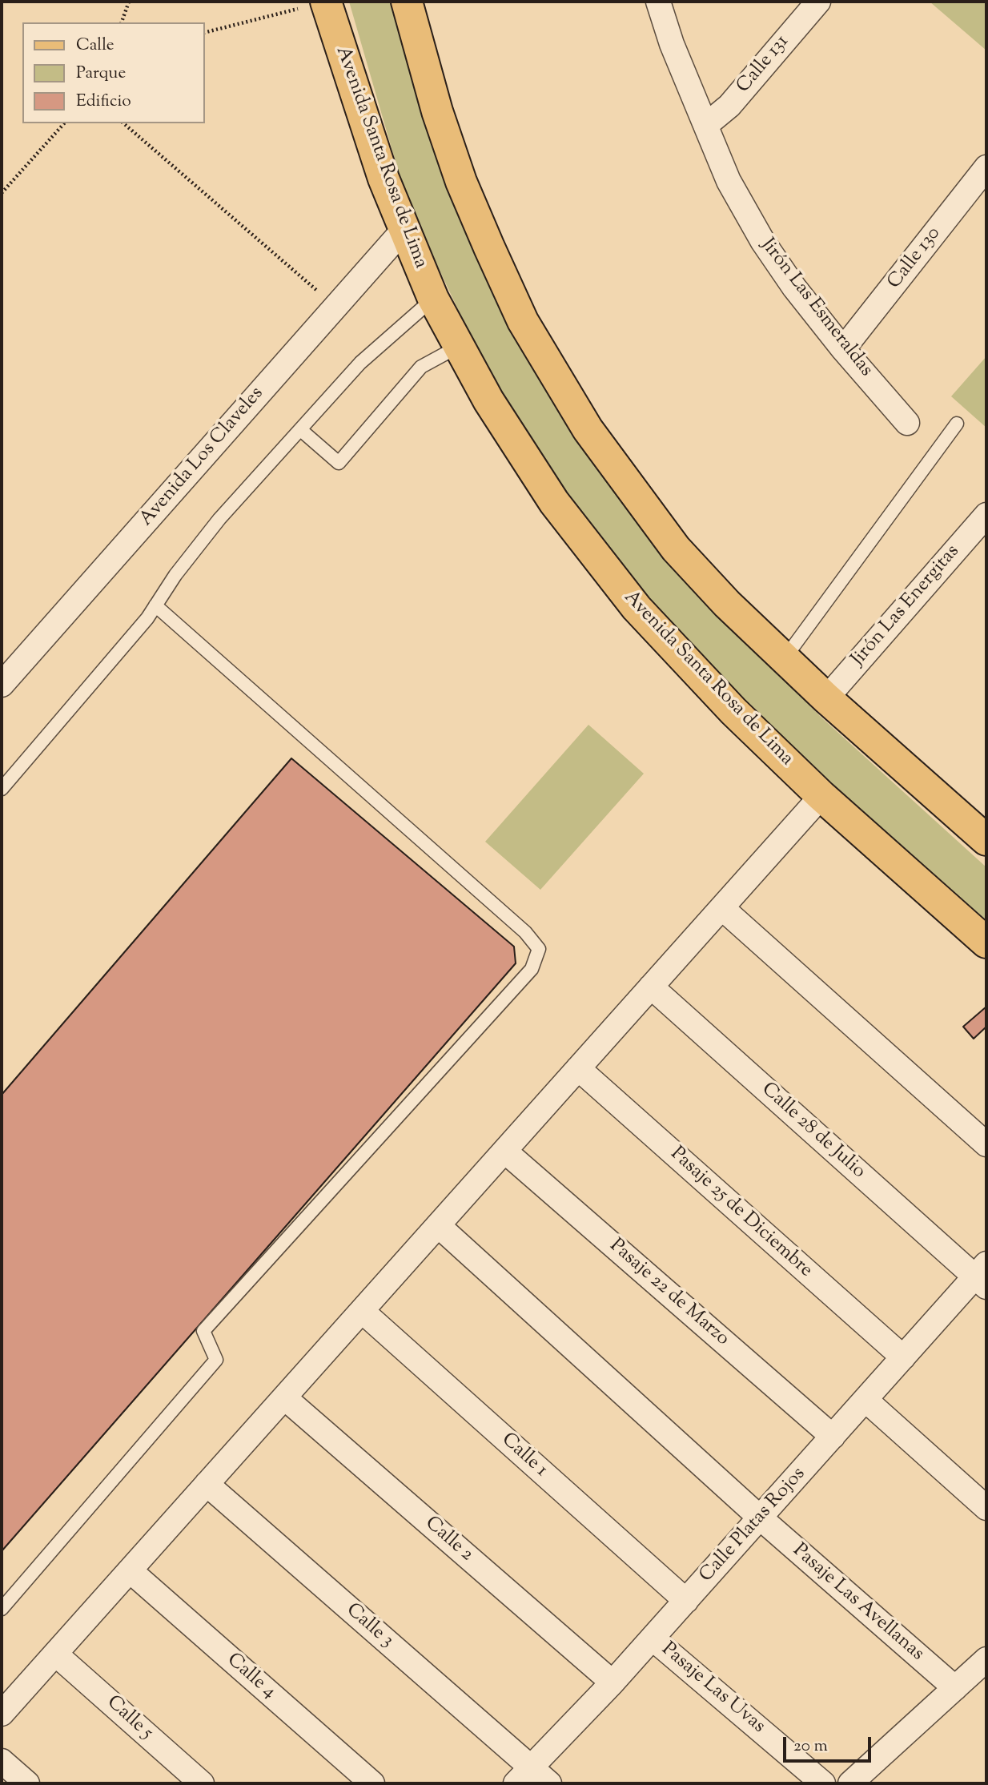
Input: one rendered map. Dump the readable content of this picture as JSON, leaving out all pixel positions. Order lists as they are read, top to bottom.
{
  "streets": {
    "main road": ["Avenida Santa Rosa de Lima"],
    "street": [
      "Calle 131",
      "Calle 130",
      "Jirón Las Esmeraldas",
      "Avenida Los Claveles",
      "Jirón Las Energitas",
      "Calle 28 de Julio",
      "Pasaje 25 de Diciembre",
      "Pasaje 22 de Marzo",
      "Calle 1",
      "Calle Platas Rojos",
      "Calle 2",
      "Pasaje Las Avellanas",
      "Calle 3",
      "Calle 4",
      "Pasaje Las Uvas",
      "Calle 5"
    ]
  },
  "crossings": [
    ["Calle 131", "Jirón Las Esmeraldas"],
    ["Avenida Santa Rosa de Lima", "Avenida Los Claveles"],
    ["Calle 130", "Jirón Las Esmeraldas"],
    ["Calle 28 de Julio", "Calle Platas Rojos"],
    ["Pasaje 25 de Diciembre", "Calle Platas Rojos"],
    ["Pasaje 22 de Marzo", "Calle Platas Rojos"],
    ["Calle 1", "Calle Platas Rojos"],
    ["Calle Platas Rojos", "Calle 2"],
    ["Calle Platas Rojos", "Pasaje Las Avellanas"],
    ["Calle Platas Rojos", "Calle 3"],
    ["Calle Platas Rojos", "Pasaje Las Uvas"]
  ],
  "legend": ["Calle", "Parque", "Edificio"],
  "scale_bar": "20 m"
}
